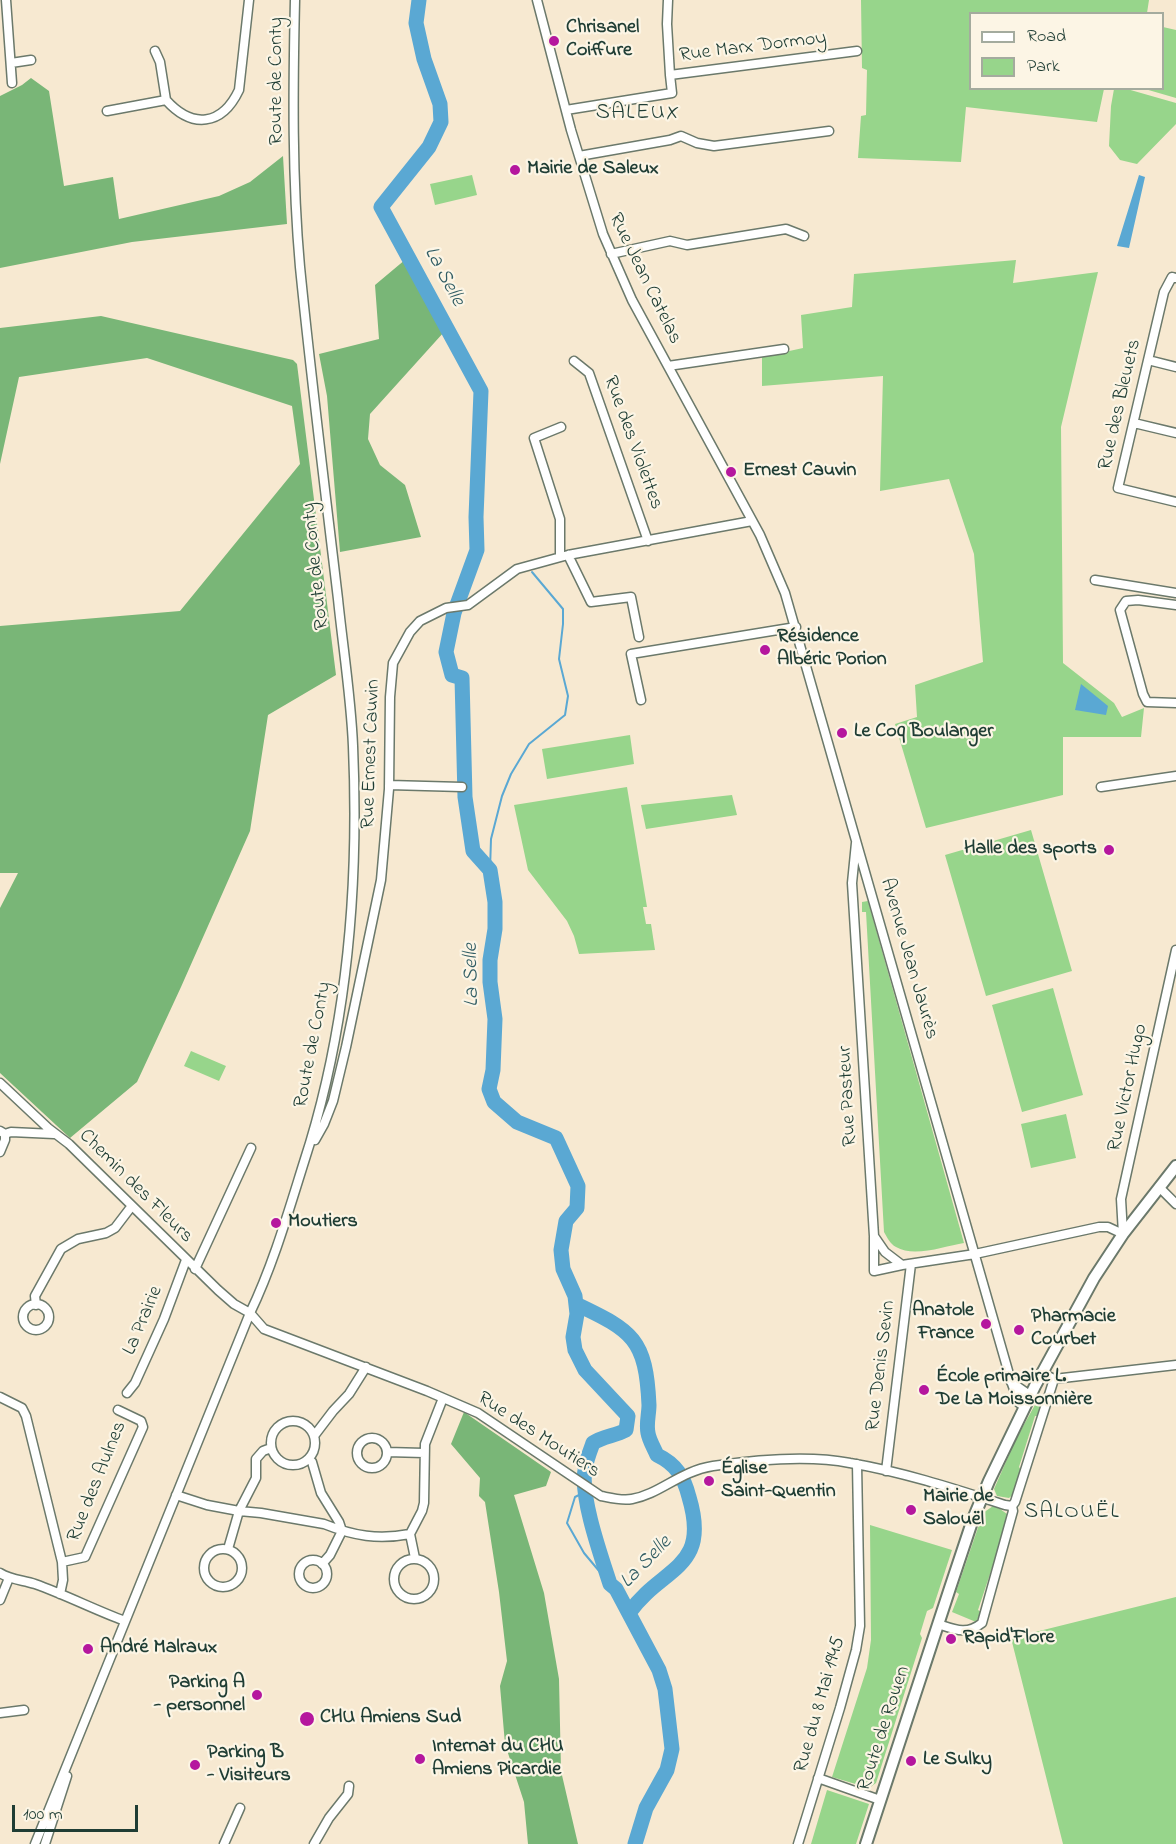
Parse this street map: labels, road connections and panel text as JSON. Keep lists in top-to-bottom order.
{
  "streets": {
    "main road": ["Route de Rouen"],
    "street": [
      "Rue Marx Dormoy",
      "Route de Conty",
      "Rue Jean Catelas",
      "Rue des Bleuets",
      "Rue des Violettes",
      "Rue Ernest Cauvin",
      "Avenue Jean Jaurès",
      "Rue Victor Hugo",
      "Rue Pasteur",
      "Chemin des Fleurs",
      "La Prairie",
      "Rue Denis Sevin",
      "Rue des Moutiers",
      "Rue des Aulnes",
      "Rue du 8 Mai 1945"
    ]
  },
  "crossings": [
    ["Rue Marx Dormoy", "Rue Jean Catelas"],
    ["Route de Conty", "Rue Ernest Cauvin"],
    ["Rue Jean Catelas", "Rue Ernest Cauvin"],
    ["Rue Jean Catelas", "Avenue Jean Jaurès"],
    ["Rue des Violettes", "Rue Ernest Cauvin"],
    ["Rue Ernest Cauvin", "Avenue Jean Jaurès"],
    ["Avenue Jean Jaurès", "Rue Pasteur"],
    ["Avenue Jean Jaurès", "Route de Rouen"],
    ["Rue Victor Hugo", "Route de Rouen"],
    ["Rue Pasteur", "Rue Denis Sevin"],
    ["Chemin des Fleurs", "La Prairie"],
    ["Chemin des Fleurs", "Rue des Moutiers"],
    ["Rue Denis Sevin", "Rue des Moutiers"],
    ["Rue des Moutiers", "Rue du 8 Mai 1945"],
    ["Rue des Moutiers", "Route de Rouen"]
  ],
  "districts": ["SALEUX", "SALOUËL"],
  "water": ["La Selle"],
  "places": [
    "Chrisanel Coiffure",
    "Mairie de Saleux",
    "Ernest Cauvin",
    "Résidence Albéric Porion",
    "Le Coq Boulanger",
    "Halle des sports",
    "Moutiers",
    "Anatole France",
    "Pharmacie Courbet",
    "École primaire L. De La Moissonnière",
    "Église Saint-Quentin",
    "Mairie de Salouël",
    "Rapid'Flore",
    "André Malraux",
    "Parking A - personnel",
    "CHU Amiens Sud",
    "Internat du CHU Amiens Picardie",
    "Le Sulky",
    "Parking B - Visiteurs"
  ],
  "legend": ["Road", "Park"],
  "scale_bar": "100 m"
}
